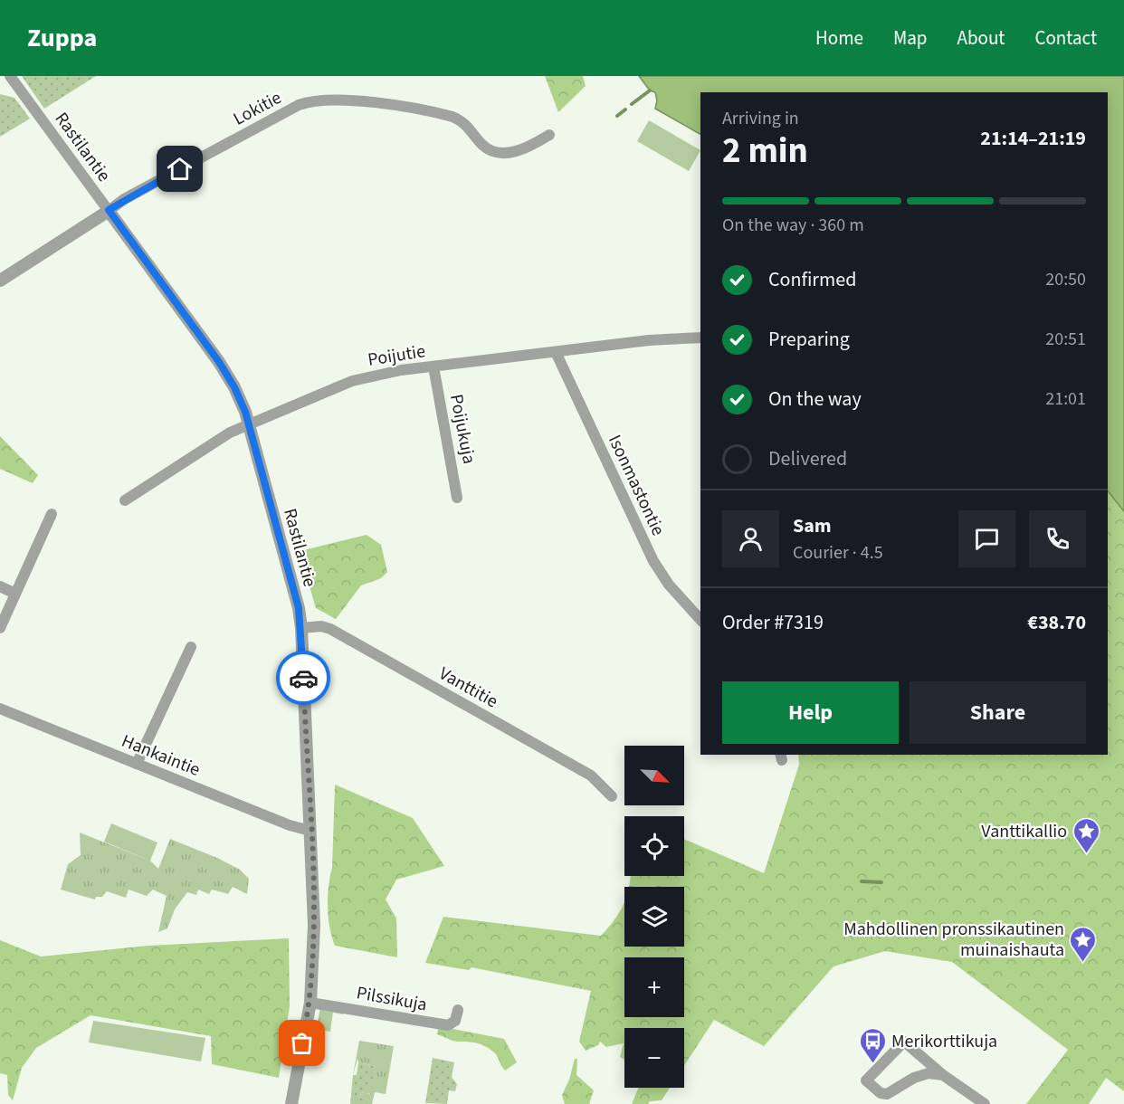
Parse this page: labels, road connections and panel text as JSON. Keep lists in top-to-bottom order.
{
  "streets": {
    "street": [
      "Lokitie",
      "Rastilantie",
      "Poijutie",
      "Poijukuja",
      "Isonmastontie",
      "Vanttitie",
      "Hankaintie",
      "Pilssikuja"
    ]
  },
  "crossings": [
    ["Lokitie", "Rastilantie"],
    ["Rastilantie", "Poijutie"],
    ["Rastilantie", "Vanttitie"],
    ["Rastilantie", "Hankaintie"],
    ["Rastilantie", "Pilssikuja"],
    ["Poijutie", "Poijukuja"],
    ["Poijutie", "Isonmastontie"]
  ],
  "places": {
    "place": ["Vanttikallio", "Mahdollinen pronssikautinen muinaishauta"],
    "bus stop": ["Merikorttikuja"]
  },
  "north": "bottom right",
  "page": {
    "header": "Zuppa",
    "nav": [
      "Home",
      "Map",
      "About",
      "Contact"
    ],
    "heading": ["2 min", "Arriving in", "21:14–21:19"],
    "panel": [
      "Sam",
      "Courier · 4.5",
      "Order #7319",
      "€38.70"
    ],
    "bar": "On the way · 360 m",
    "list": [
      ["Confirmed", "20:50"],
      ["Preparing", "20:51"],
      ["On the way", "21:01"],
      "Delivered"
    ],
    "buttons": ["Help", "Share"],
    "map_buttons": ["+", "−"]
  }
}
